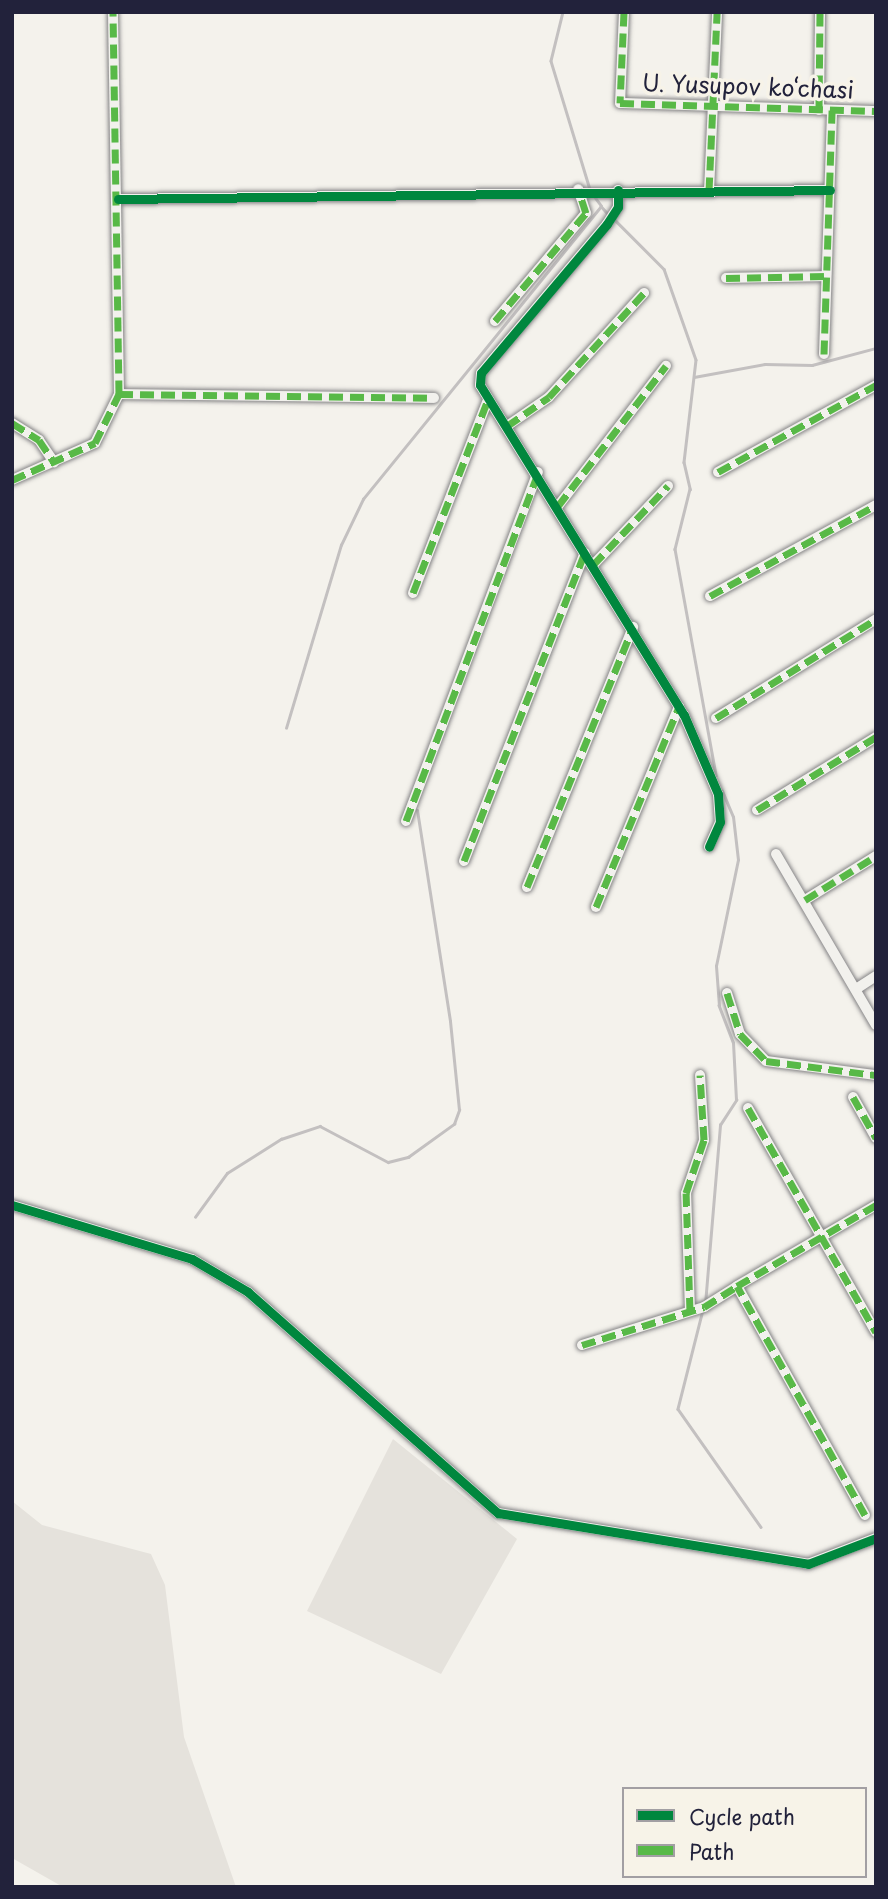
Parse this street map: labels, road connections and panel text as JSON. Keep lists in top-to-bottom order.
{
  "streets": {
    "street": ["U. Yusupov ko‘chasi"]
  },
  "legend": ["Cycle path", "Path"]
}
